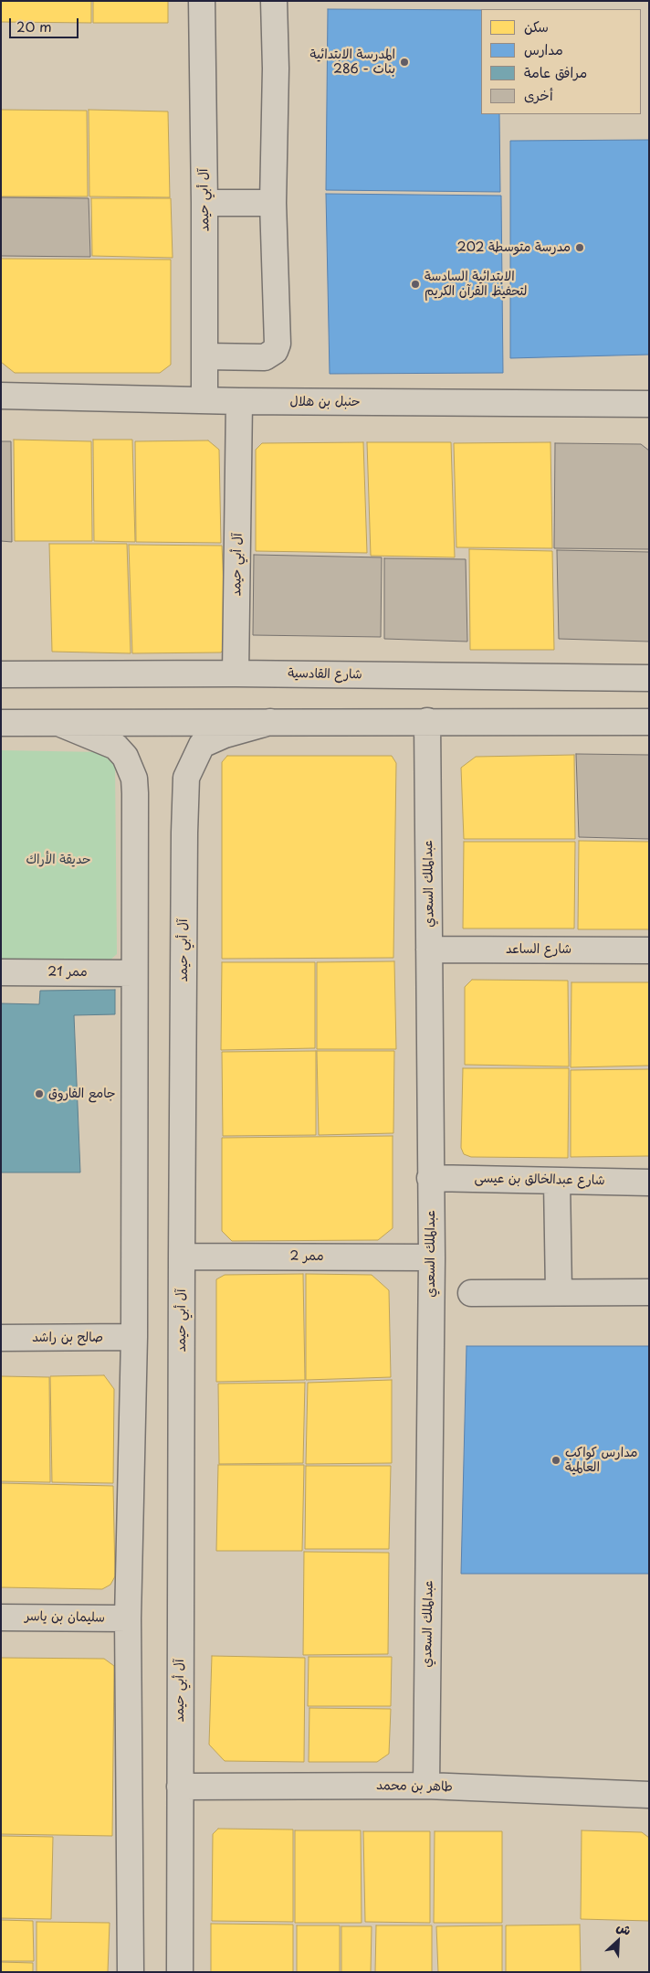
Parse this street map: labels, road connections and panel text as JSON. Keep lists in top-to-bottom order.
{
  "streets": {
    "street": [
      "آل أبي حيمد",
      "حنبل بن هلال",
      "شارع القادسية",
      "عبدالملك السعدي",
      "شارع الساعد",
      "ممر 21",
      "شارع عبدالخالق بن عيسى",
      "ممر 2",
      "صالح بن راشد",
      "سليمان بن ياسر",
      "طاهر بن محمد"
    ]
  },
  "crossings": [
    ["آل أبي حيمد", "حنبل بن هلال"],
    ["آل أبي حيمد", "شارع القادسية"],
    ["آل أبي حيمد", "ممر 2"],
    ["آل أبي حيمد", "طاهر بن محمد"],
    ["عبدالملك السعدي", "شارع الساعد"],
    ["عبدالملك السعدي", "شارع عبدالخالق بن عيسى"],
    ["عبدالملك السعدي", "ممر 2"],
    ["عبدالملك السعدي", "طاهر بن محمد"]
  ],
  "parks": ["حديقة الأراك"],
  "places": [
    "المدرسة الابتدائية 286 - بنات",
    "مدرسة متوسطة 202",
    "الابتدائية السادسة لتحفيظ القرآن الكريم",
    "جامع الفاروق",
    "مدارس كواكب العالمية"
  ],
  "legend": [
    "سكن",
    "مدارس",
    "مرافق عامة",
    "أخرى"
  ],
  "scale_bar": "20 m",
  "north": "top right"
}
